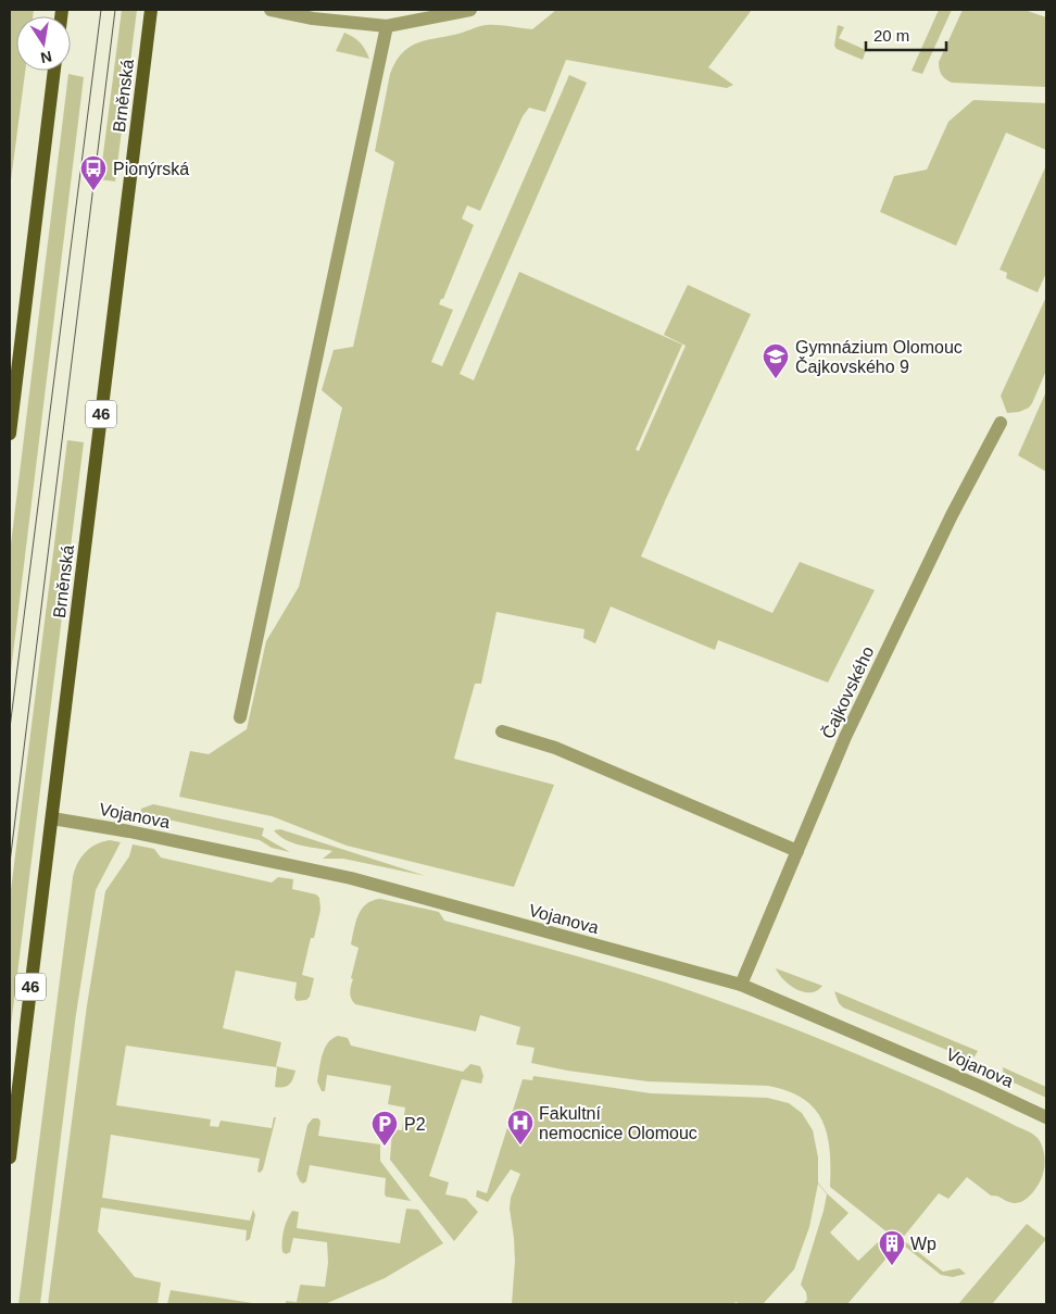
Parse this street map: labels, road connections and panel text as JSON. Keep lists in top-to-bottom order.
{
  "streets": {
    "main road": ["Brněnská", "46"],
    "street": ["Čajkovského", "Vojanova"]
  },
  "crossings": [
    ["Brněnská", "Vojanova"],
    ["Čajkovského", "Vojanova"]
  ],
  "places": {
    "bus stop": ["Pionýrská"],
    "school or university": ["Gymnázium Olomouc Čajkovského 9"],
    "hospital": ["Fakultní nemocnice Olomouc"],
    "parking": ["P2"],
    "building": ["Wp"]
  },
  "scale_bar": "20 m",
  "north": "bottom"
}
